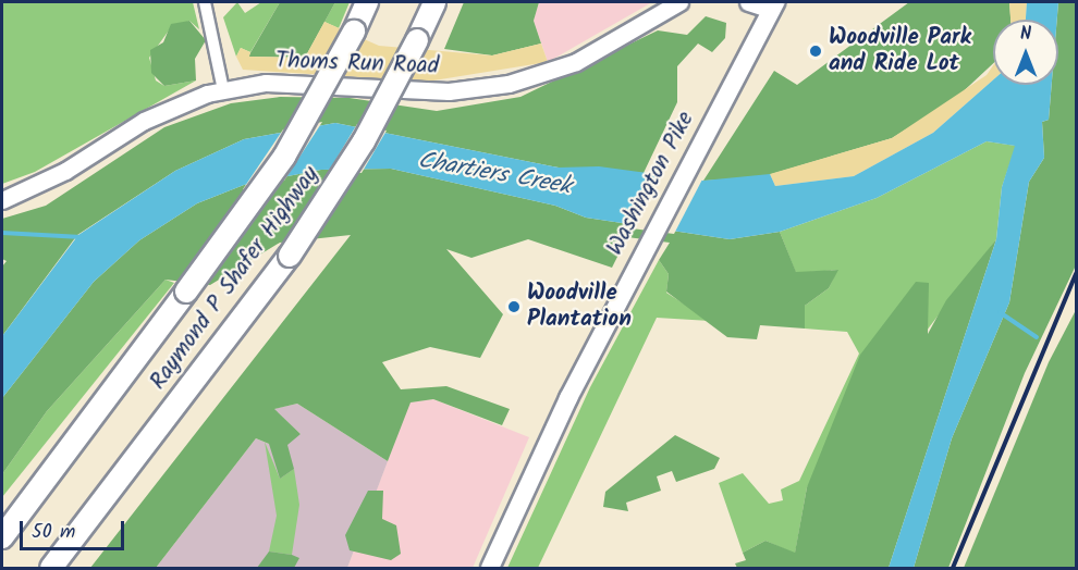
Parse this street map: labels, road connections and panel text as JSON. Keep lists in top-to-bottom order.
{
  "streets": {
    "highway": ["Raymond P Shafer Highway"],
    "main road": ["Washington Pike"],
    "street": ["Thoms Run Road"]
  },
  "water": ["Chartiers Creek"],
  "places": ["Woodville Park and Ride Lot", "Woodville Plantation"],
  "scale_bar": "50 m",
  "north": "top"
}
